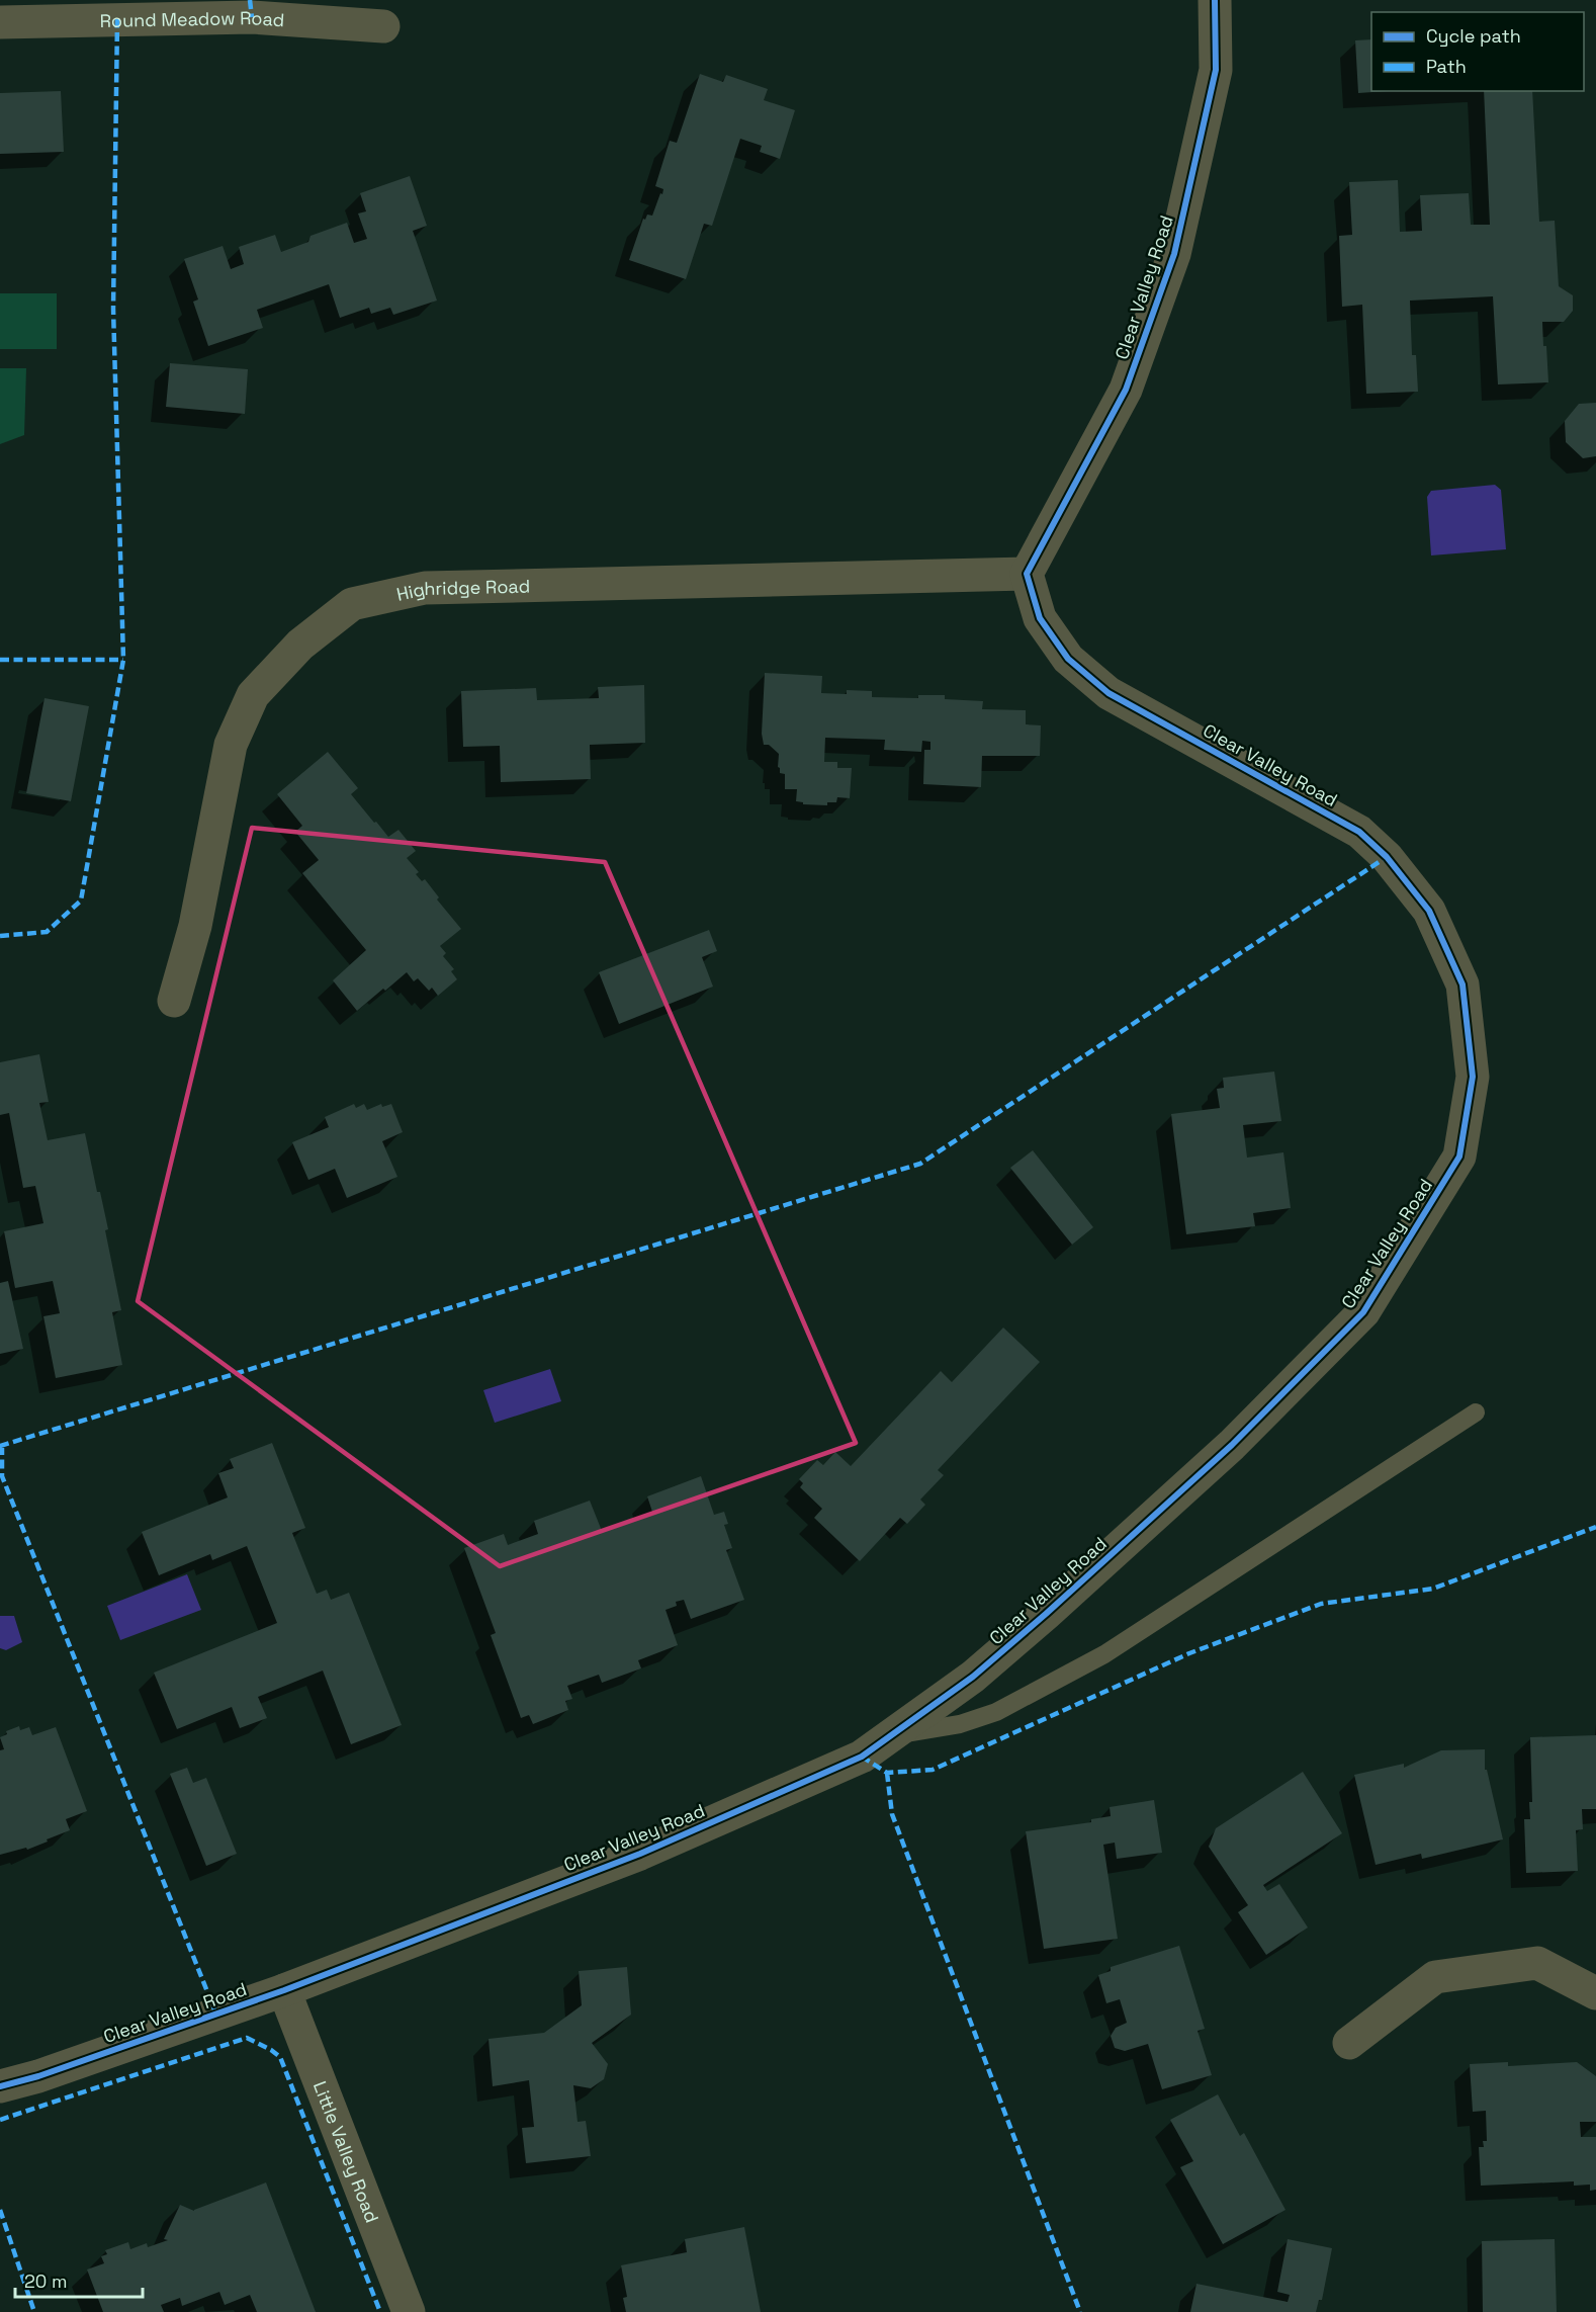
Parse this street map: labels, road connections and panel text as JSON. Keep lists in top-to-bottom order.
{
  "streets": {
    "street": [
      "Round Meadow Road",
      "Clear Valley Road",
      "Highridge Road",
      "Little Valley Road"
    ]
  },
  "crossings": [
    ["Clear Valley Road", "Highridge Road"],
    ["Clear Valley Road", "Little Valley Road"]
  ],
  "legend": ["Cycle path", "Path"],
  "scale_bar": "20 m"
}
